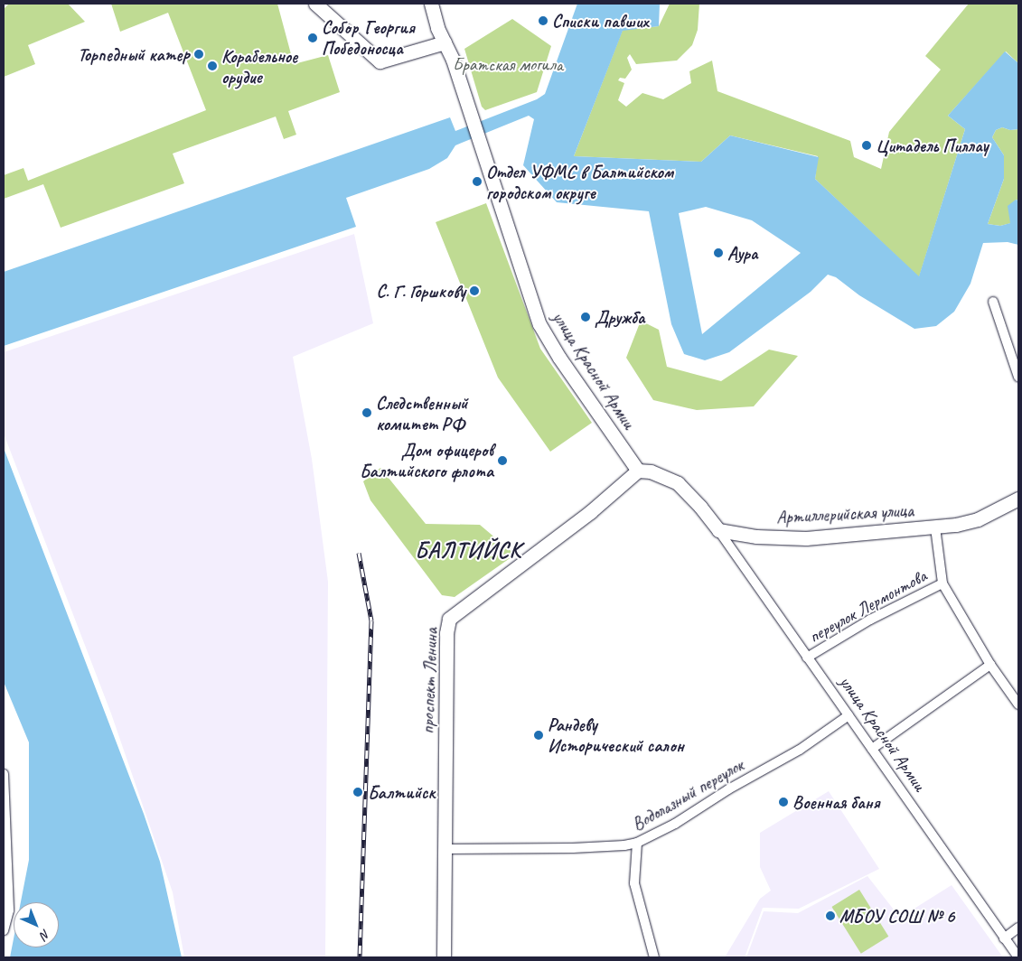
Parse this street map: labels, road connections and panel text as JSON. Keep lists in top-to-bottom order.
{
  "streets": {
    "street": [
      "улица Красной Армии",
      "Артиллерийская улица",
      "переулок Лермонтова",
      "проспект Ленина",
      "Водолазный переулок"
    ]
  },
  "crossings": [
    ["улица Красной Армии", "Артиллерийская улица"],
    ["улица Красной Армии", "переулок Лермонтова"],
    ["улица Красной Армии", "проспект Ленина"],
    ["улица Красной Армии", "Водолазный переулок"],
    ["проспект Ленина", "Водолазный переулок"]
  ],
  "districts": ["БАЛТИЙСК"],
  "parks": ["Братская могила"],
  "places": [
    "Списки павших",
    "Собор Георгия Победоносца",
    "Торпедный катер",
    "Корабельное орудие",
    "Цитадель Пиллау",
    "Отдел УФМС в Балтийском городском округе",
    "Аура",
    "С. Г. Горшкову",
    "Дружба",
    "Следственный комитет РФ",
    "Дом офицеров Балтийского флота",
    "Рандеву Исторический салон",
    "Балтийск",
    "Военная баня",
    "МБОУ СОШ № 6"
  ],
  "north": "bottom right"
}
